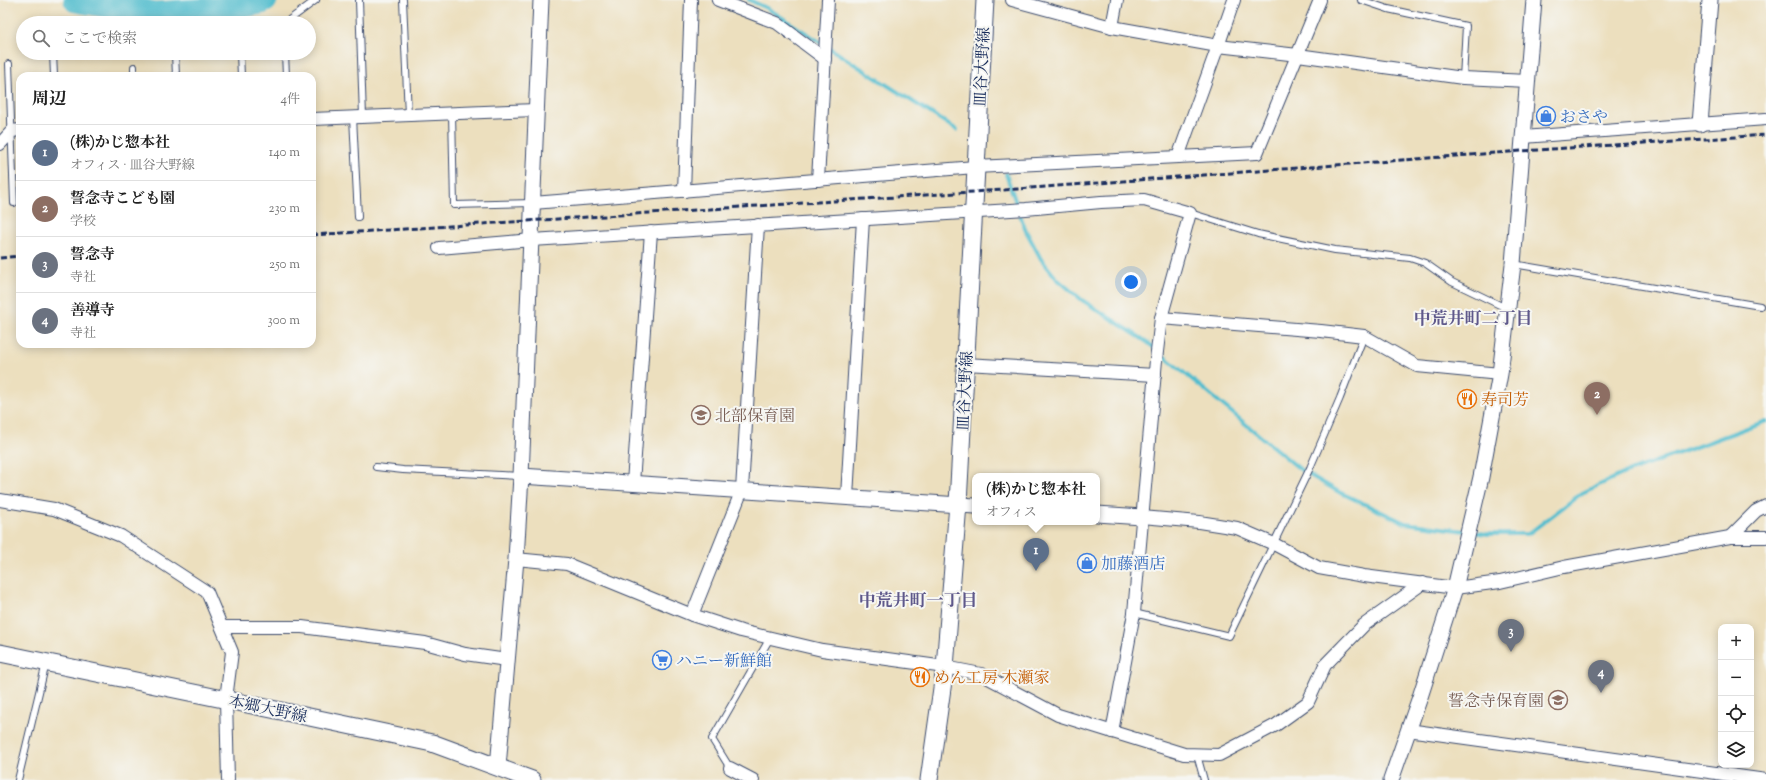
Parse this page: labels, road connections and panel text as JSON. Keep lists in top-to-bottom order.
{
  "streets": {
    "main road": ["皿谷大野線", "本郷大野線"]
  },
  "districts": ["中荒井町二丁目", "中荒井町一丁目"],
  "places": {
    "shop": ["おさや", "加藤酒店"],
    "restaurant": ["寿司芳", "めん工房 木瀬家"],
    "school or university": ["北部保育園", "誓念寺保育園"],
    "supermarket": ["ハニー新鮮館"]
  },
  "page": {
    "search": "ここで検索",
    "heading": ["周辺", "4件"],
    "list": [
      {
        "mark": "1",
        "name": "(株)かじ惣本社",
        "note": "オフィス · 皿谷大野線",
        "value": "140 m"
      },
      {
        "mark": "2",
        "name": "誓念寺こども園",
        "note": "学校",
        "value": "230 m"
      },
      {
        "mark": "3",
        "name": "誓念寺",
        "note": "寺社",
        "value": "250 m"
      },
      {
        "mark": "4",
        "name": "善導寺",
        "note": "寺社",
        "value": "300 m"
      }
    ],
    "pins": [
      "2",
      "1",
      "3",
      "4"
    ],
    "popup": ["(株)かじ惣本社", "オフィス"],
    "map_buttons": ["+", "−"]
  }
}
